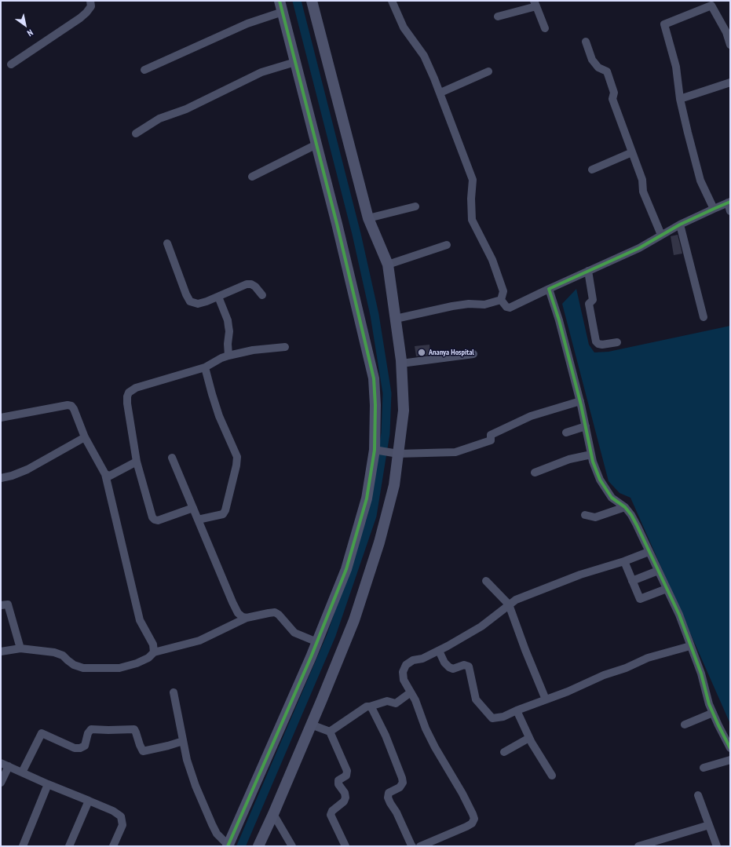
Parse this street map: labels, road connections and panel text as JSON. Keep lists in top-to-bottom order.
{
  "places": ["Ananya Hospital"],
  "north": "bottom right"
}
